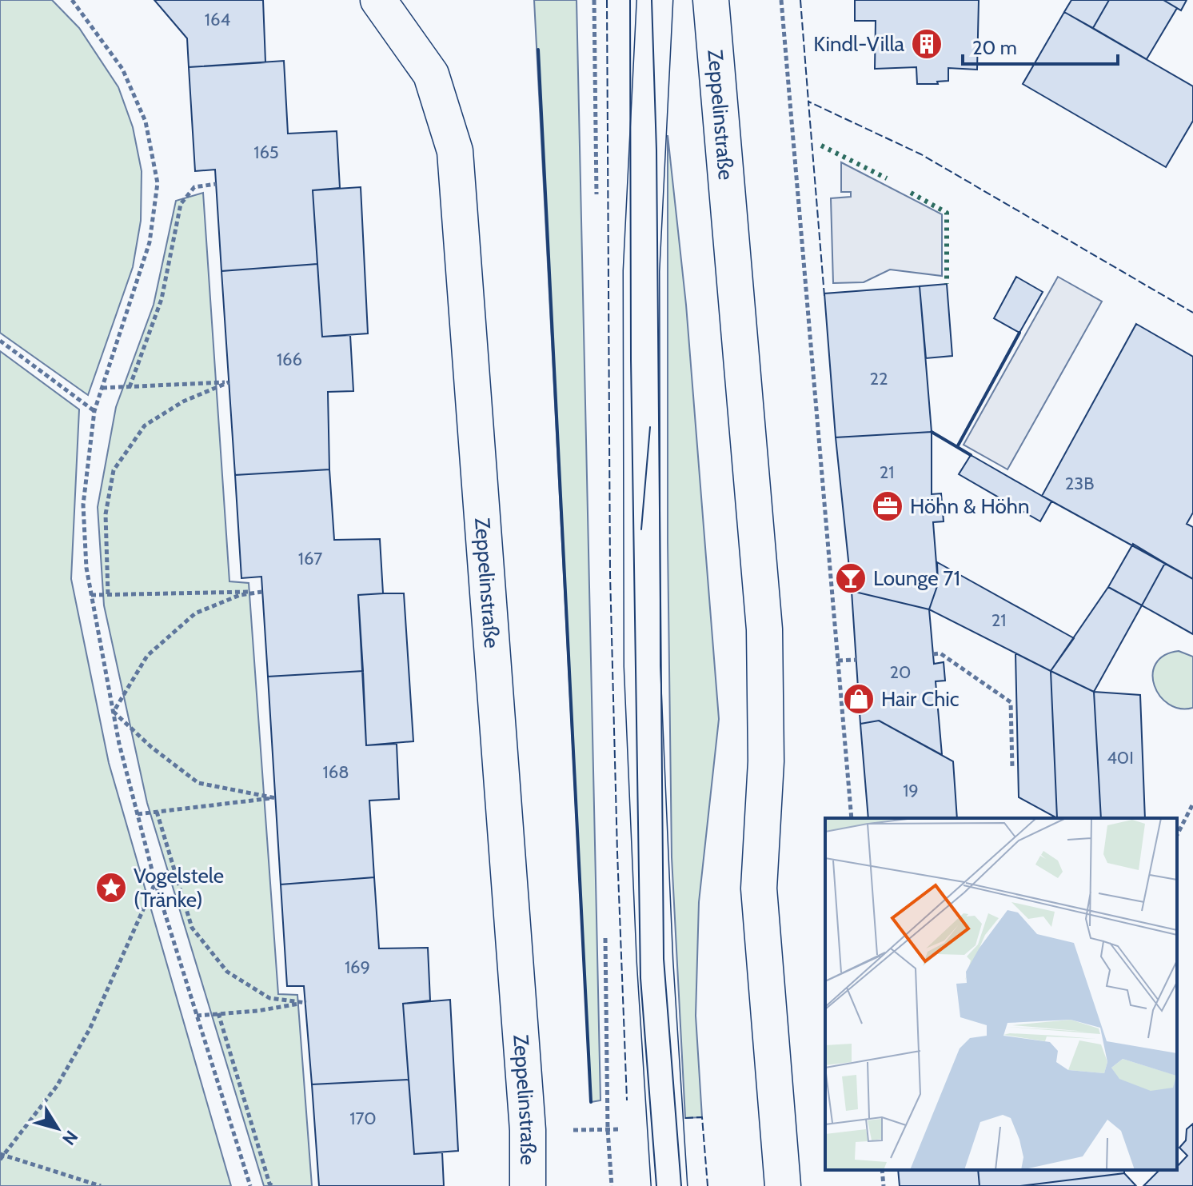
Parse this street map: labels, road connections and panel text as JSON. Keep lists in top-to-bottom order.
{
  "streets": {
    "main road": ["Zeppelinstraße"]
  },
  "places": {
    "building": ["Kindl-Villa"],
    "office": ["Höhn & Höhn"],
    "bar": ["Lounge 71"],
    "shop": ["Hair Chic"],
    "place": ["Vogelstele (Tränke)"]
  },
  "house_numbers": [
    "164",
    "165",
    "166",
    "22",
    "21",
    "23B",
    "167",
    "21",
    "20",
    "40I",
    "168",
    "19",
    "169",
    "170"
  ],
  "scale_bar": "20 m",
  "north": "bottom right"
}
